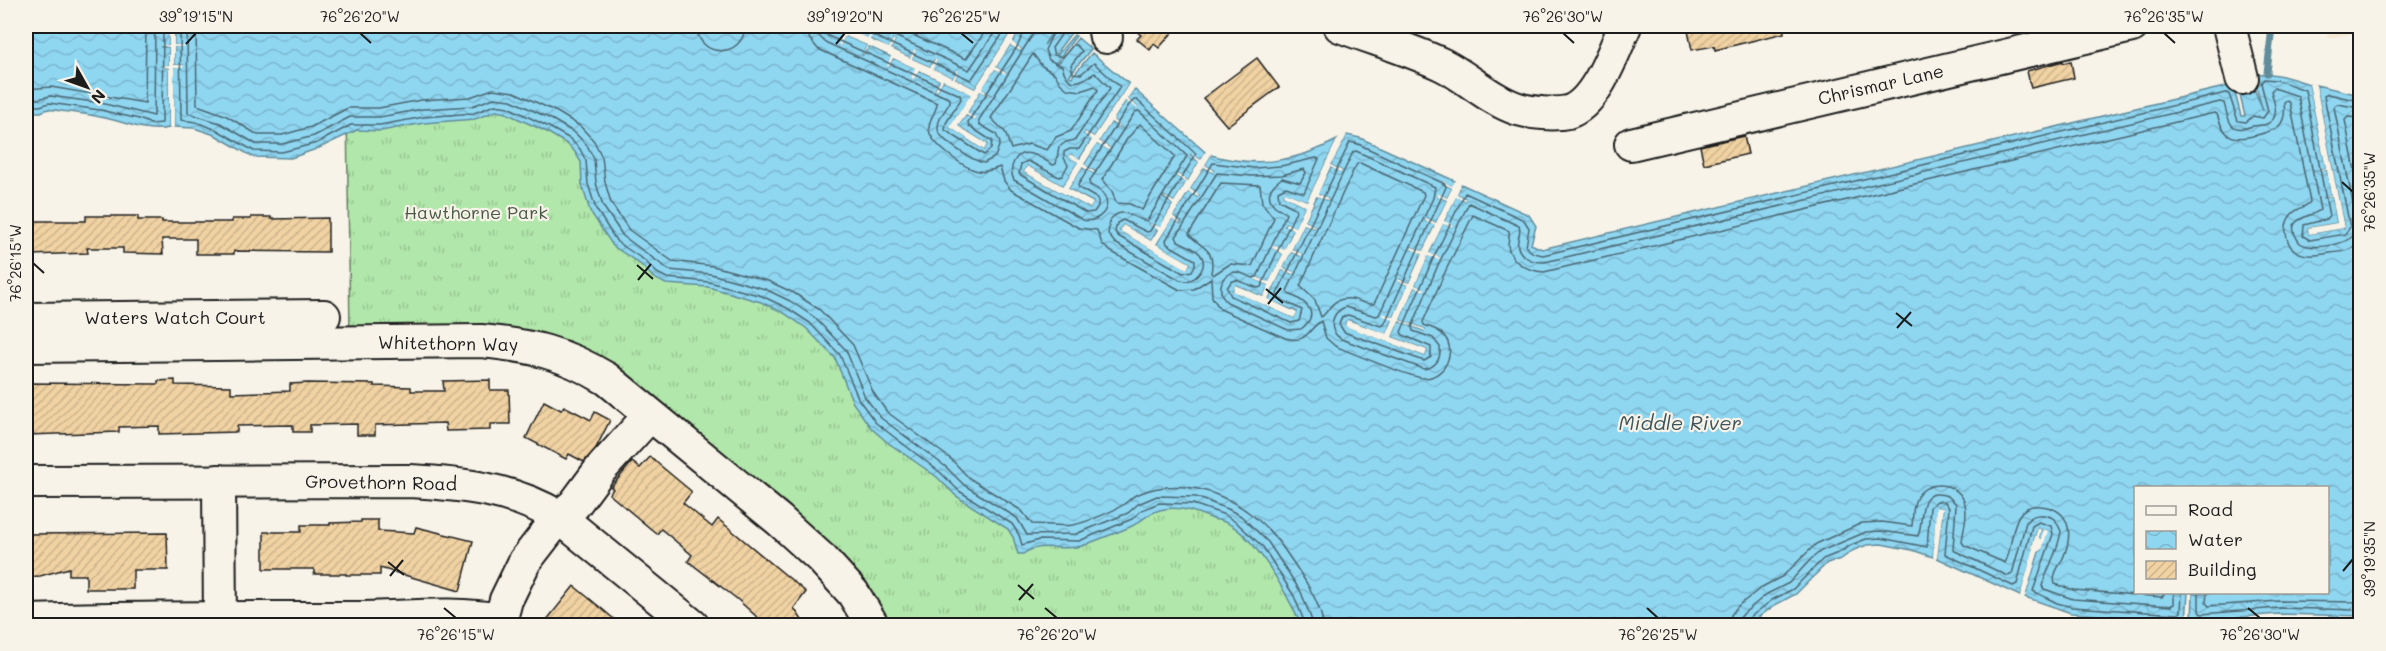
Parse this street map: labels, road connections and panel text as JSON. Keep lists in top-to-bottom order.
{
  "streets": {
    "street": [
      "Chrismar Lane",
      "Waters Watch Court",
      "Whitethorn Way",
      "Grovethorn Road"
    ]
  },
  "water": ["Middle River"],
  "parks": ["Hawthorne Park"],
  "legend": ["Road", "Water", "Building"],
  "north": "bottom right",
  "coordinates": [
    "39°19'15\"N",
    "76°26'20\"W",
    "39°19'20\"N",
    "76°26'25\"W",
    "76°26'30\"W",
    "76°26'35\"W",
    "76°26'15\"W",
    "39°19'35\"N"
  ]
}
